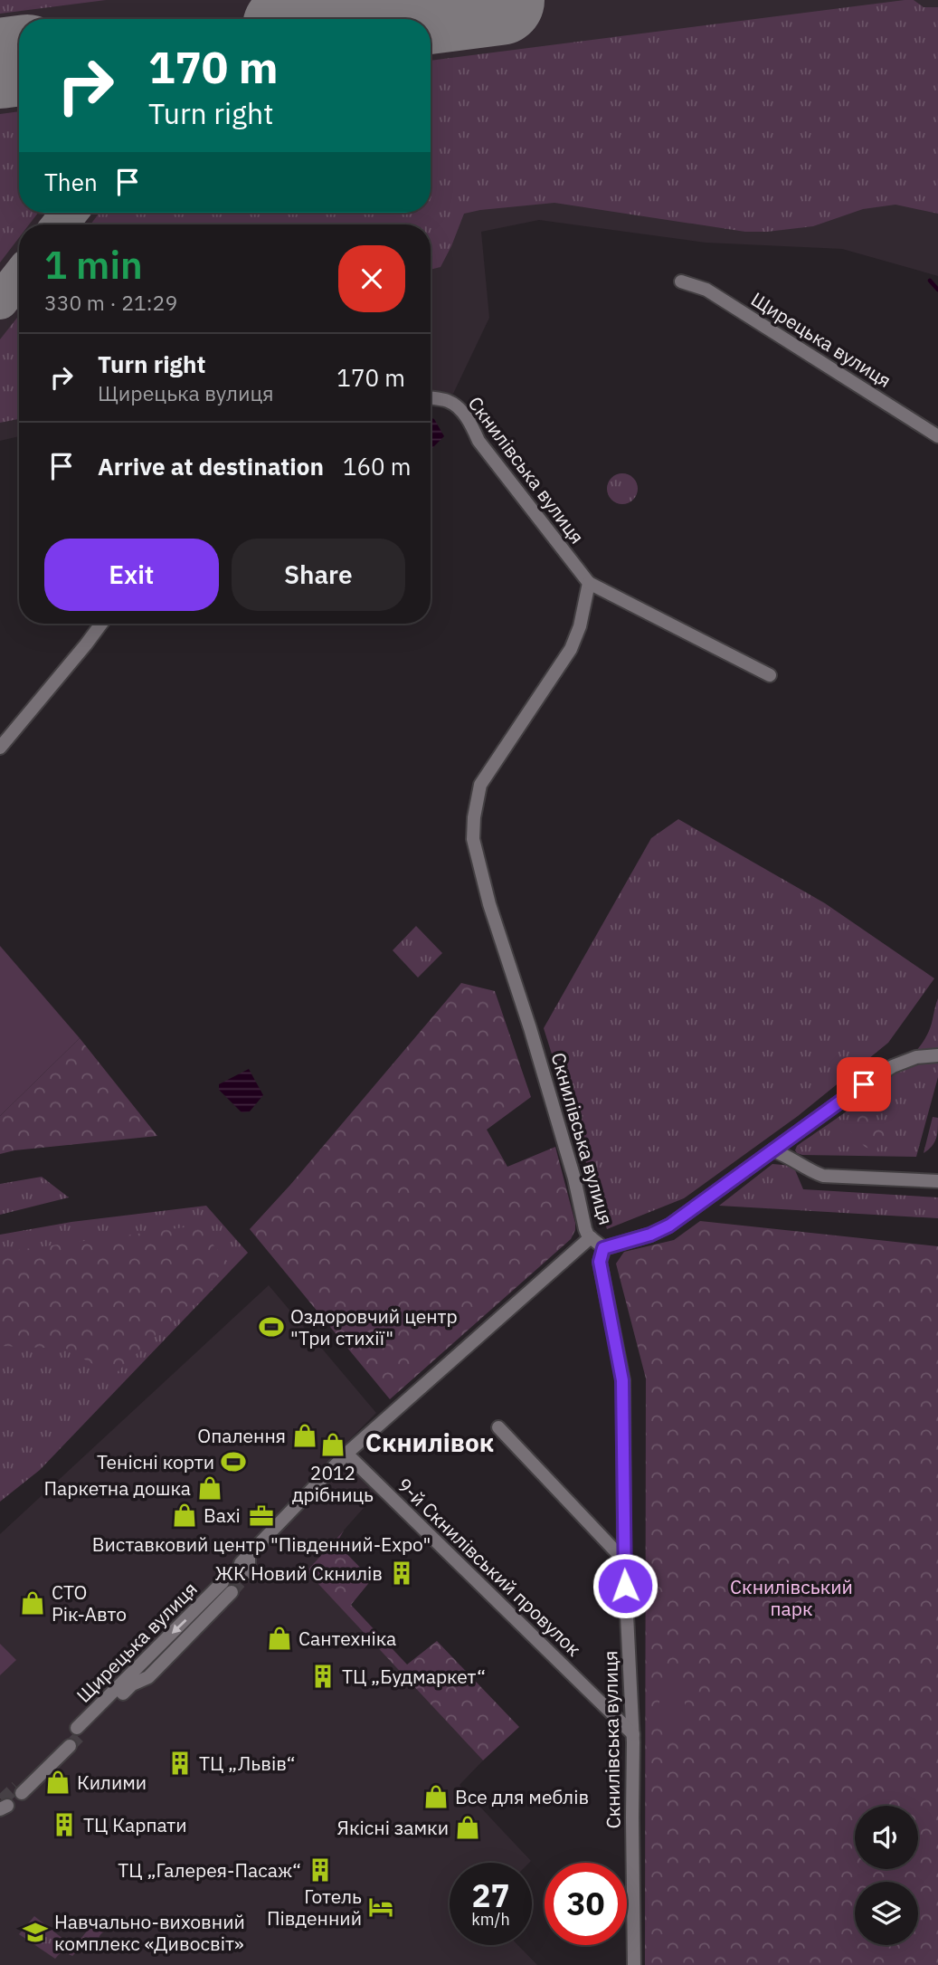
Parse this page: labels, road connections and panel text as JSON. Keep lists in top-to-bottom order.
{
  "streets": {
    "street": ["Щирецька вулиця", "Скнилівська вулиця", "9-й Скнилівський провулок"]
  },
  "crossings": [
    ["Скнилівська вулиця", "9-й Скнилівський провулок"]
  ],
  "districts": ["Скнилівок"],
  "parks": ["Скнилівський парк"],
  "places": {
    "sports": ["Оздоровчий центр \"Три стихії\"", "Тенісні корти"],
    "shop": [
      "Опалення",
      "2012 дрібниць",
      "Паркетна дошка",
      "Baxi",
      "СТО Рік-Авто",
      "Сантехніка",
      "Килими",
      "Все для меблів",
      "Якісні замки"
    ],
    "office": ["Виставковий центр \"Південний-Expo\""],
    "building": [
      "ЖК Новий Скнилів",
      "ТЦ „Будмаркет“",
      "ТЦ „Львів“",
      "ТЦ Карпати",
      "ТЦ „Галерея-Пасаж“"
    ],
    "hotel": ["Готель Південний"],
    "school or university": ["Навчально-виховний комплекс «Дивосвіт»"]
  },
  "page": {
    "turn": ["170 m", "Turn right"],
    "then": "Then",
    "heading": ["1 min", "330 m · 21:29"],
    "list": [
      {
        "name": "Turn right",
        "note": "Щирецька вулиця",
        "value": "170 m"
      },
      {
        "name": "Arrive at destination",
        "value": "160 m"
      }
    ],
    "buttons": ["Exit", "Share"],
    "speed": "27 km/h",
    "limit": "30"
  }
}
